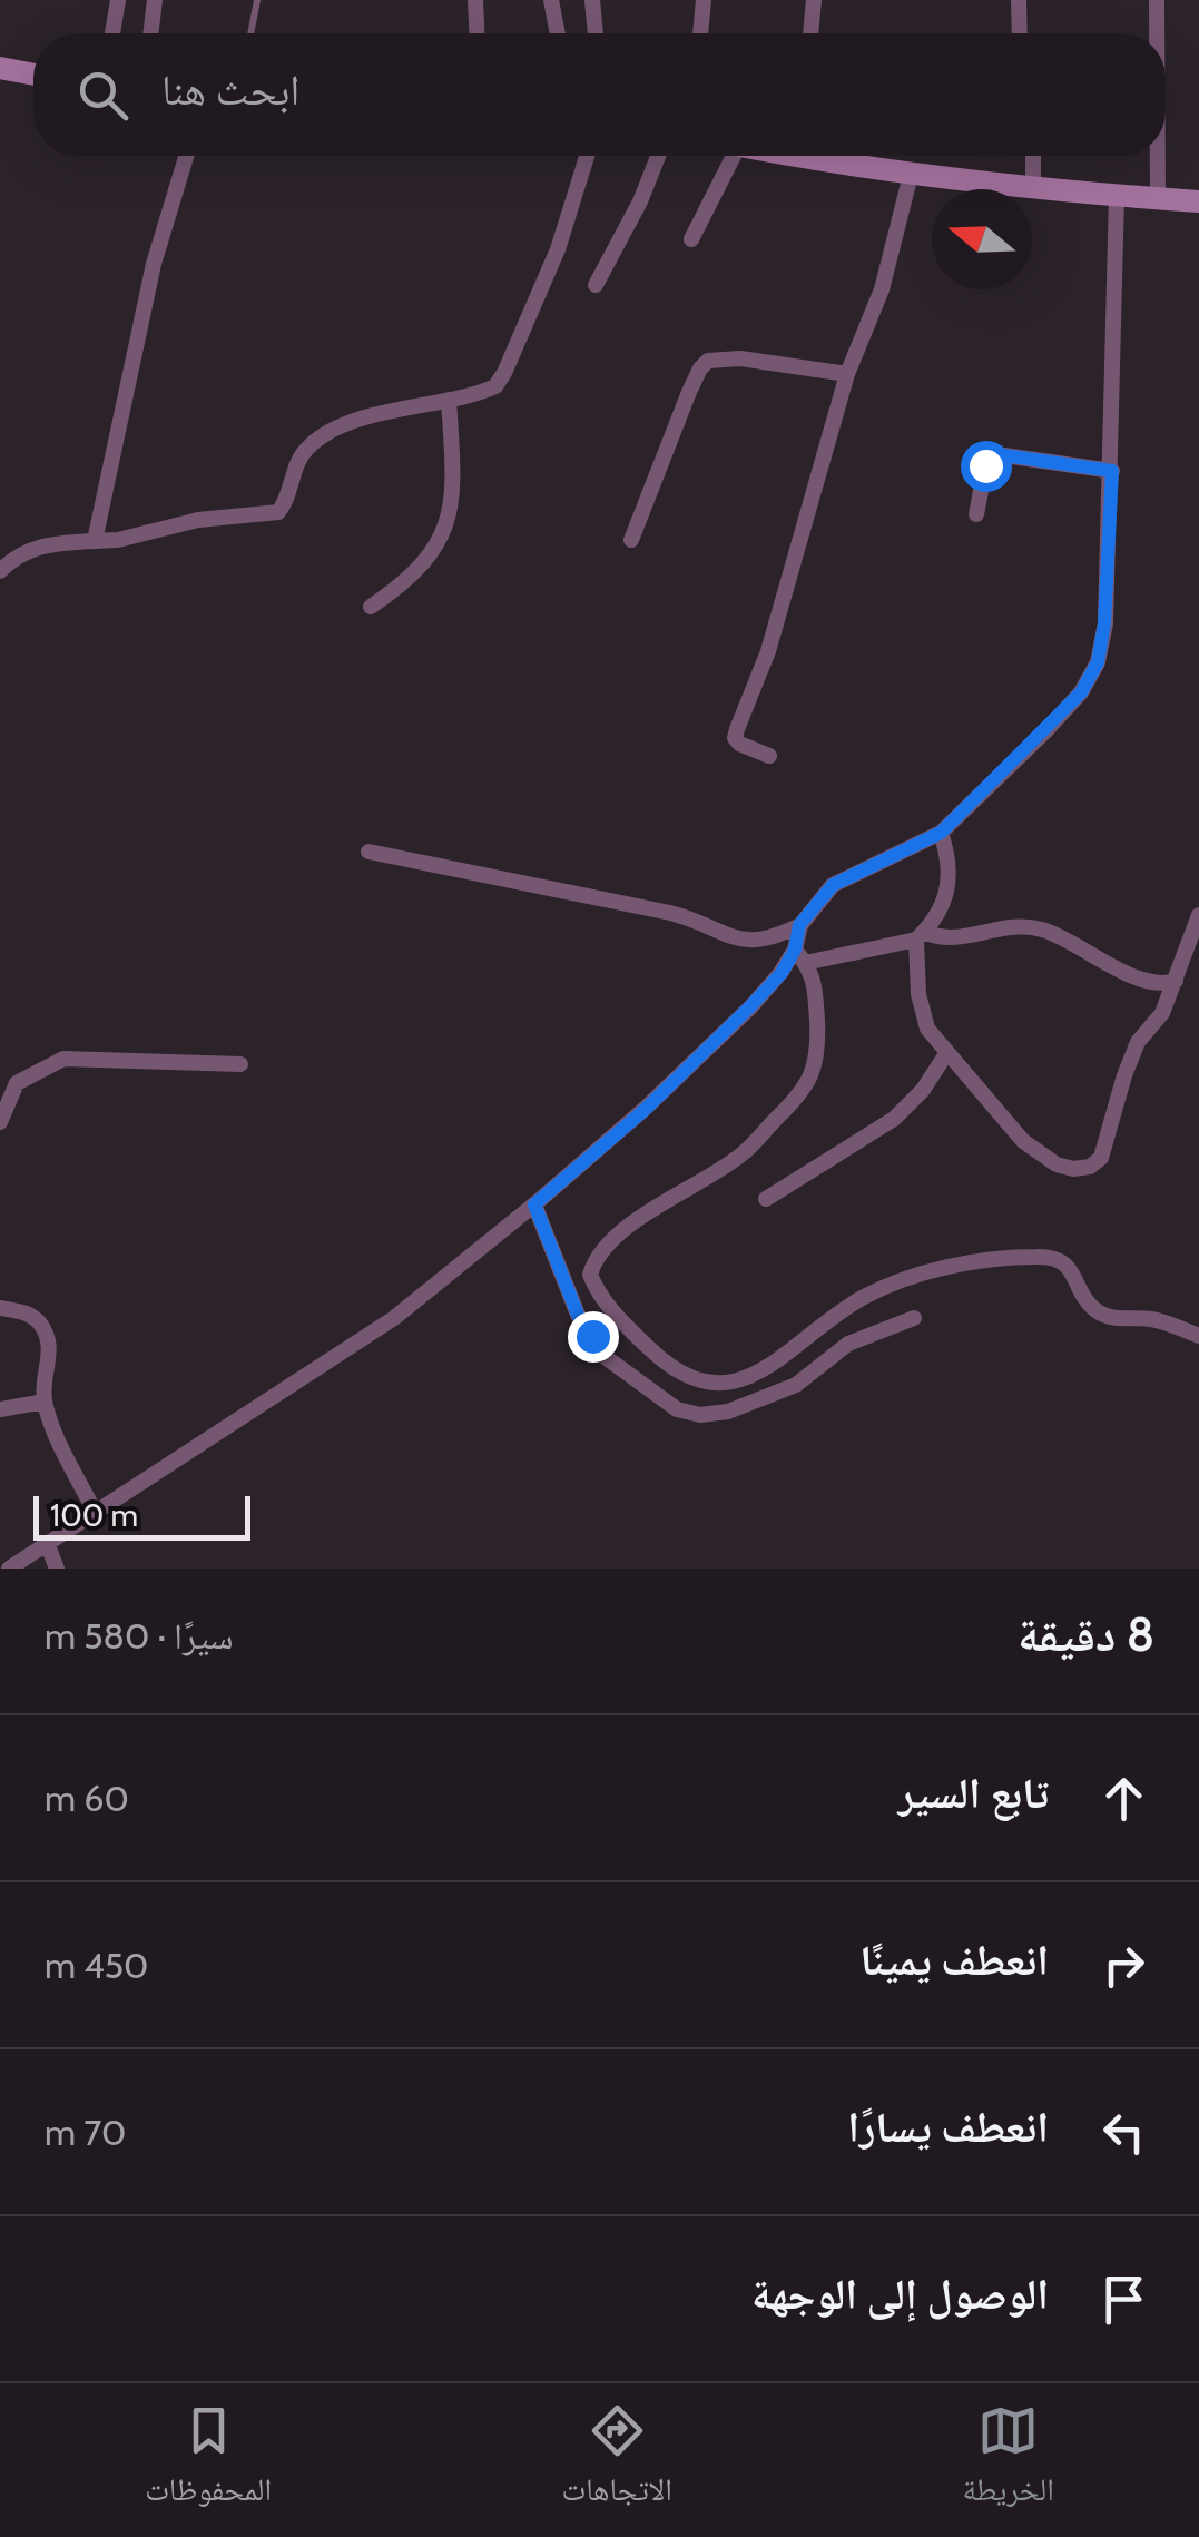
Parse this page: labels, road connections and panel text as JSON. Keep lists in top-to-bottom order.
{
  "scale_bar": "100 m",
  "north": "left",
  "page": {
    "search": "ابحث هنا",
    "scale": "100 m",
    "heading": ["8 دقيقة", "سيرًا · 580 m"],
    "list": [
      ["تابع السير", "60 m"],
      ["انعطف يمينًا", "450 m"],
      ["انعطف يسارًا", "70 m"],
      "الوصول إلى الوجهة"
    ],
    "nav": ["الخريطة", "الاتجاهات", "المحفوظات"]
  }
}
